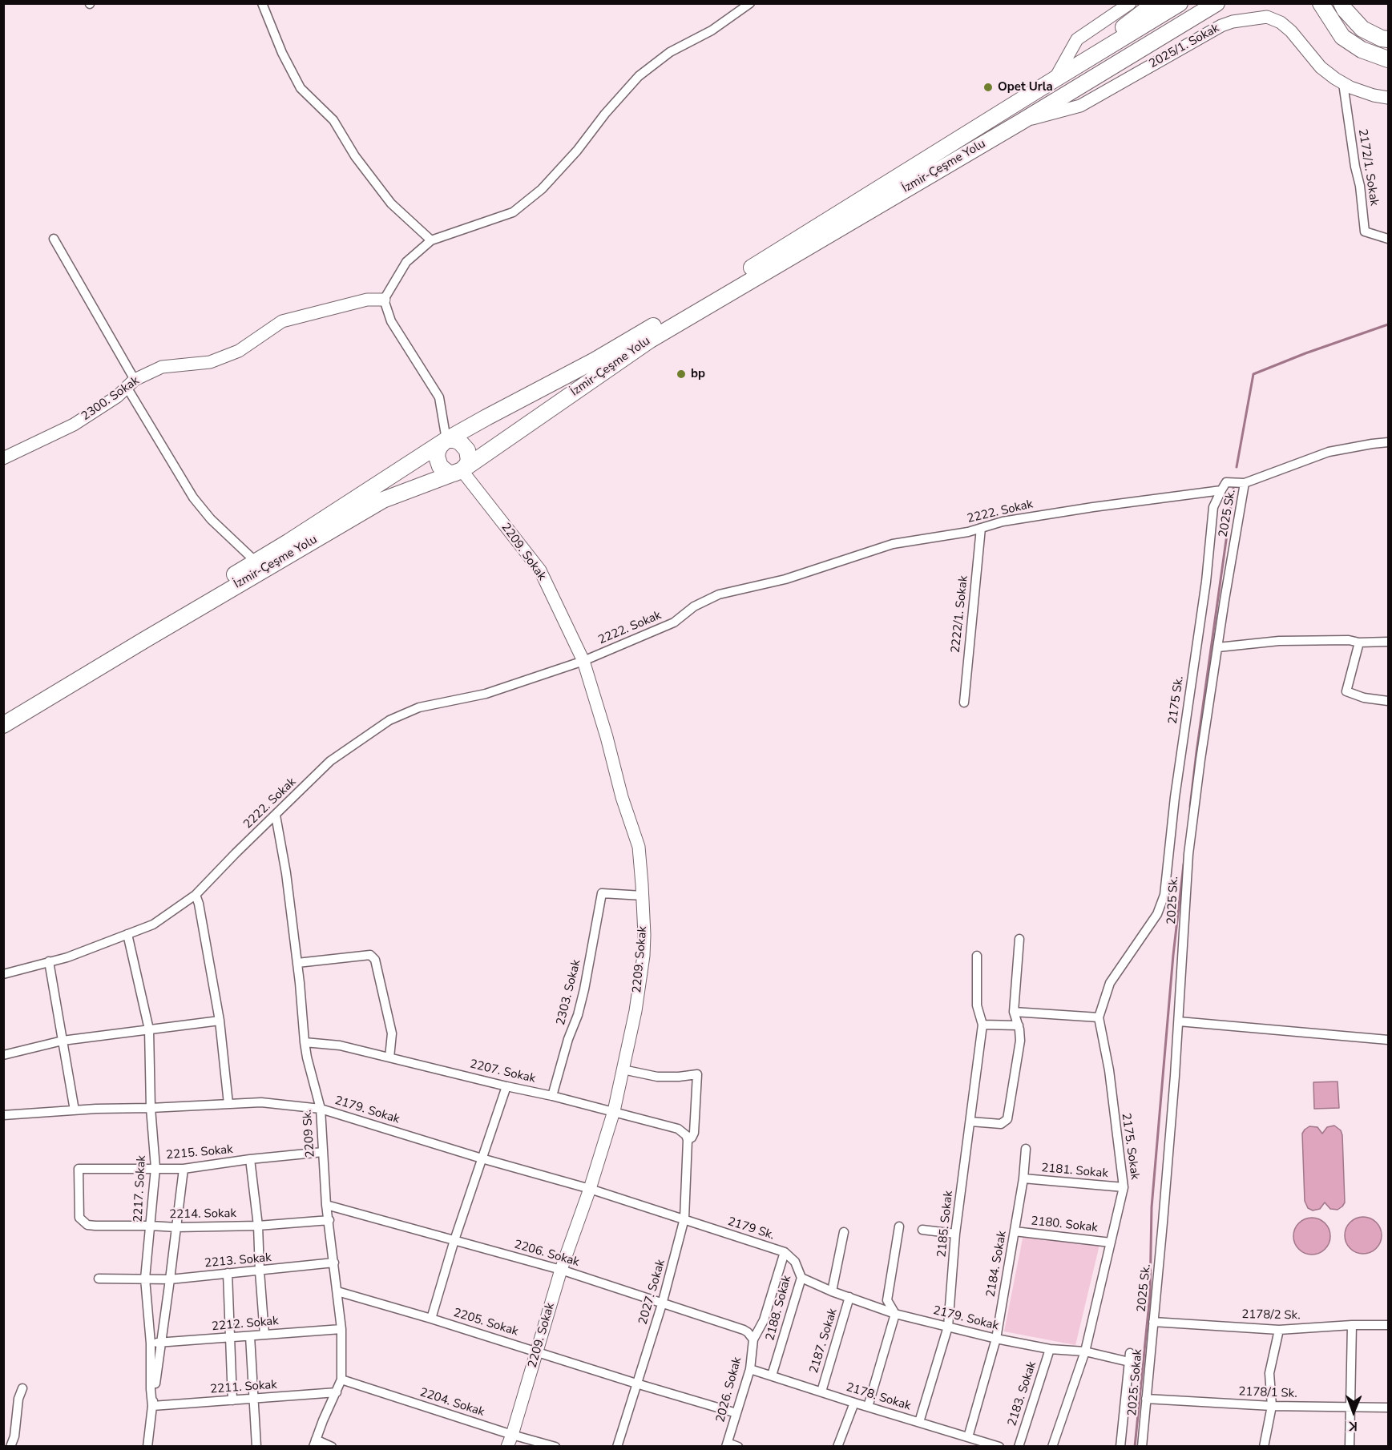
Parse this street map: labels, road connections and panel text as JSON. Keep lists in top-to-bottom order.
{
  "streets": {
    "highway": ["İzmir-Çeşme Yolu"],
    "street": [
      "2025/1. Sokak",
      "2172/1. Sokak",
      "2300. Sokak",
      "2222. Sokak",
      "2025 Sk.",
      "2209. Sokak",
      "2222/1. Sokak",
      "2175 Sk.",
      "2303. Sokak",
      "2207. Sokak",
      "2179. Sokak",
      "2209 Sk.",
      "2175. Sokak",
      "2215. Sokak",
      "2181. Sokak",
      "2217. Sokak",
      "2214. Sokak",
      "2185. Sokak",
      "2180. Sokak",
      "2179 Sk.",
      "2206. Sokak",
      "2213. Sokak",
      "2184. Sokak",
      "2027. Sokak",
      "2188. Sokak",
      "2178/2 Sk.",
      "2205. Sokak",
      "2212. Sokak",
      "2187. Sokak",
      "2025. Sokak",
      "2211. Sokak",
      "2026. Sokak",
      "2178/1 Sk.",
      "2183. Sokak",
      "2178. Sokak",
      "2204. Sokak"
    ]
  },
  "crossings": [
    ["2025/1. Sokak", "İzmir-Çeşme Yolu"],
    ["2025/1. Sokak", "2172/1. Sokak"],
    ["İzmir-Çeşme Yolu", "2209. Sokak"],
    ["2222. Sokak", "2025 Sk."],
    ["2222. Sokak", "2209. Sokak"],
    ["2222. Sokak", "2222/1. Sokak"],
    ["2222. Sokak", "2175 Sk."],
    ["2222. Sokak", "2209 Sk."],
    ["2222. Sokak", "2217. Sokak"],
    ["2025 Sk.", "2178/2 Sk."],
    ["2025 Sk.", "2025. Sokak"],
    ["2209. Sokak", "2303. Sokak"],
    ["2209. Sokak", "2207. Sokak"],
    ["2209. Sokak", "2179. Sokak"],
    ["2209. Sokak", "2206. Sokak"],
    ["2209. Sokak", "2027. Sokak"],
    ["2209. Sokak", "2205. Sokak"],
    ["2209. Sokak", "2204. Sokak"],
    ["2175 Sk.", "2175. Sokak"],
    ["2303. Sokak", "2207. Sokak"],
    ["2207. Sokak", "2209 Sk."],
    ["2207. Sokak", "2027. Sokak"],
    ["2179. Sokak", "2209 Sk."],
    ["2179. Sokak", "2175. Sokak"],
    ["2179. Sokak", "2217. Sokak"],
    ["2179. Sokak", "2185. Sokak"],
    ["2179. Sokak", "2179 Sk."],
    ["2179. Sokak", "2184. Sokak"],
    ["2179. Sokak", "2027. Sokak"],
    ["2179. Sokak", "2188. Sokak"],
    ["2179. Sokak", "2187. Sokak"],
    ["2179. Sokak", "2183. Sokak"],
    ["2209 Sk.", "2215. Sokak"],
    ["2209 Sk.", "2214. Sokak"],
    ["2209 Sk.", "2206. Sokak"],
    ["2209 Sk.", "2213. Sokak"],
    ["2209 Sk.", "2205. Sokak"],
    ["2209 Sk.", "2212. Sokak"],
    ["2209 Sk.", "2211. Sokak"],
    ["2209 Sk.", "2204. Sokak"],
    ["2175. Sokak", "2181. Sokak"],
    ["2175. Sokak", "2180. Sokak"],
    ["2215. Sokak", "2217. Sokak"],
    ["2215. Sokak", "2214. Sokak"],
    ["2181. Sokak", "2184. Sokak"],
    ["2217. Sokak", "2214. Sokak"],
    ["2217. Sokak", "2213. Sokak"],
    ["2217. Sokak", "2212. Sokak"],
    ["2217. Sokak", "2211. Sokak"],
    ["2185. Sokak", "2178. Sokak"],
    ["2180. Sokak", "2184. Sokak"],
    ["2179 Sk.", "2188. Sokak"],
    ["2206. Sokak", "2027. Sokak"],
    ["2206. Sokak", "2026. Sokak"],
    ["2184. Sokak", "2178. Sokak"],
    ["2027. Sokak", "2205. Sokak"],
    ["2188. Sokak", "2178. Sokak"],
    ["2178/2 Sk.", "2025. Sokak"],
    ["2205. Sokak", "2026. Sokak"],
    ["2187. Sokak", "2178. Sokak"],
    ["2025. Sokak", "2178/1 Sk."],
    ["2026. Sokak", "2178. Sokak"]
  ],
  "places": ["Opet Urla", "bp"],
  "north": "bottom"
}
